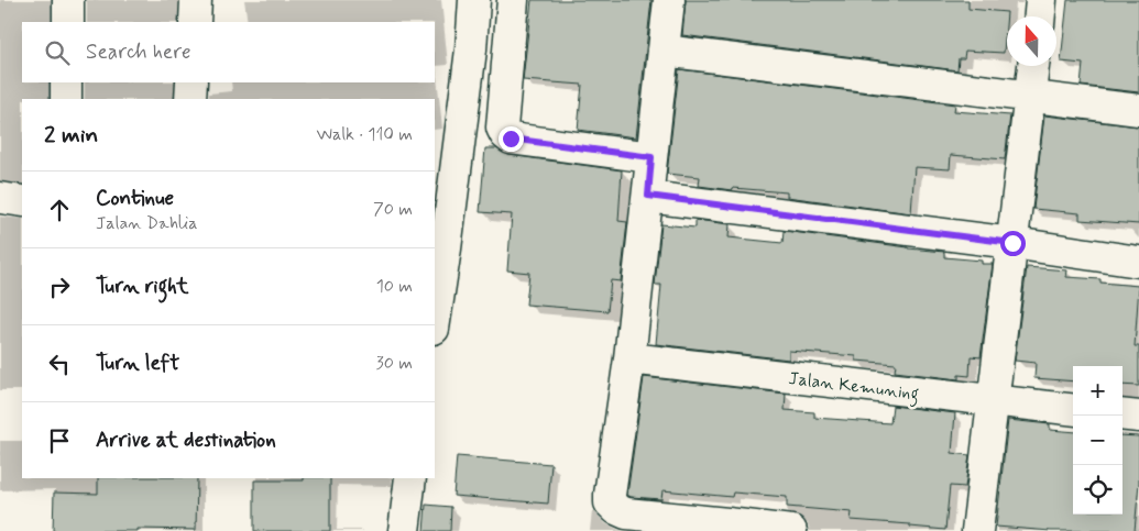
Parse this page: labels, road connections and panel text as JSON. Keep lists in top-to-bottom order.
{
  "streets": {
    "street": ["Jalan Kemuning"]
  },
  "north": "top",
  "page": {
    "search": "Search here",
    "heading": ["2 min", "Walk · 110 m"],
    "list": [
      ["Continue", "Jalan Dahlia", "70 m"],
      ["Turn right", "10 m"],
      ["Turn left", "30 m"],
      "Arrive at destination"
    ],
    "map_buttons": ["+", "−"]
  }
}
